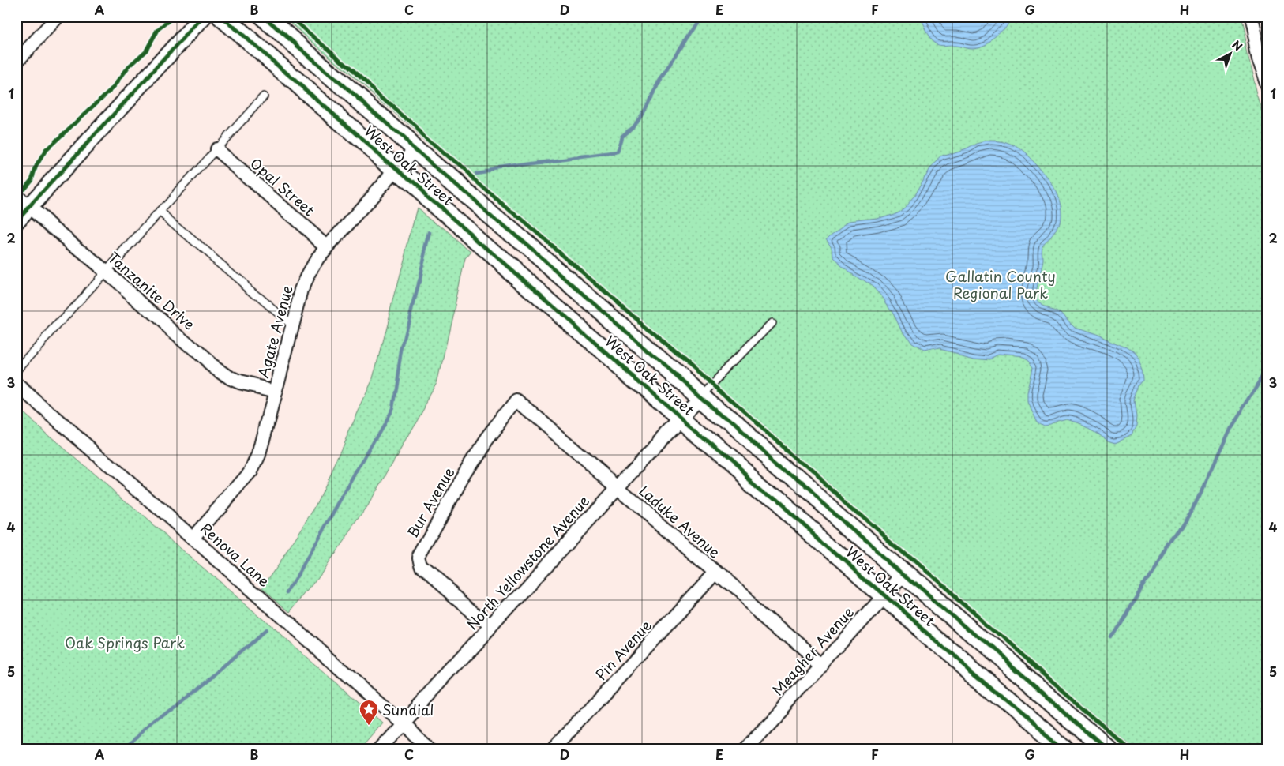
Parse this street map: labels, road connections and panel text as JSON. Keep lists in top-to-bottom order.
{
  "streets": {
    "main road": ["West Oak Street"],
    "street": [
      "Opal Street",
      "Tanzanite Drive",
      "Agate Avenue",
      "Bur Avenue",
      "Laduke Avenue",
      "Renova Lane",
      "North Yellowstone Avenue",
      "Pin Avenue",
      "Meagher Avenue"
    ]
  },
  "crossings": [
    ["West Oak Street", "Agate Avenue"],
    ["West Oak Street", "North Yellowstone Avenue"],
    ["West Oak Street", "Meagher Avenue"],
    ["Opal Street", "Agate Avenue"],
    ["Tanzanite Drive", "Agate Avenue"],
    ["Agate Avenue", "Renova Lane"],
    ["Bur Avenue", "Laduke Avenue"],
    ["Bur Avenue", "North Yellowstone Avenue"],
    ["Laduke Avenue", "North Yellowstone Avenue"],
    ["Laduke Avenue", "Pin Avenue"],
    ["Laduke Avenue", "Meagher Avenue"],
    ["Renova Lane", "North Yellowstone Avenue"]
  ],
  "parks": ["Gallatin County Regional Park", "Oak Springs Park"],
  "places": {
    "place": ["Sundial"]
  },
  "north": "top right",
  "grid": {
    "columns": [
      "A",
      "B",
      "C",
      "D",
      "E",
      "F",
      "G",
      "H"
    ],
    "rows": [
      "1",
      "2",
      "3",
      "4",
      "5"
    ]
  }
}
